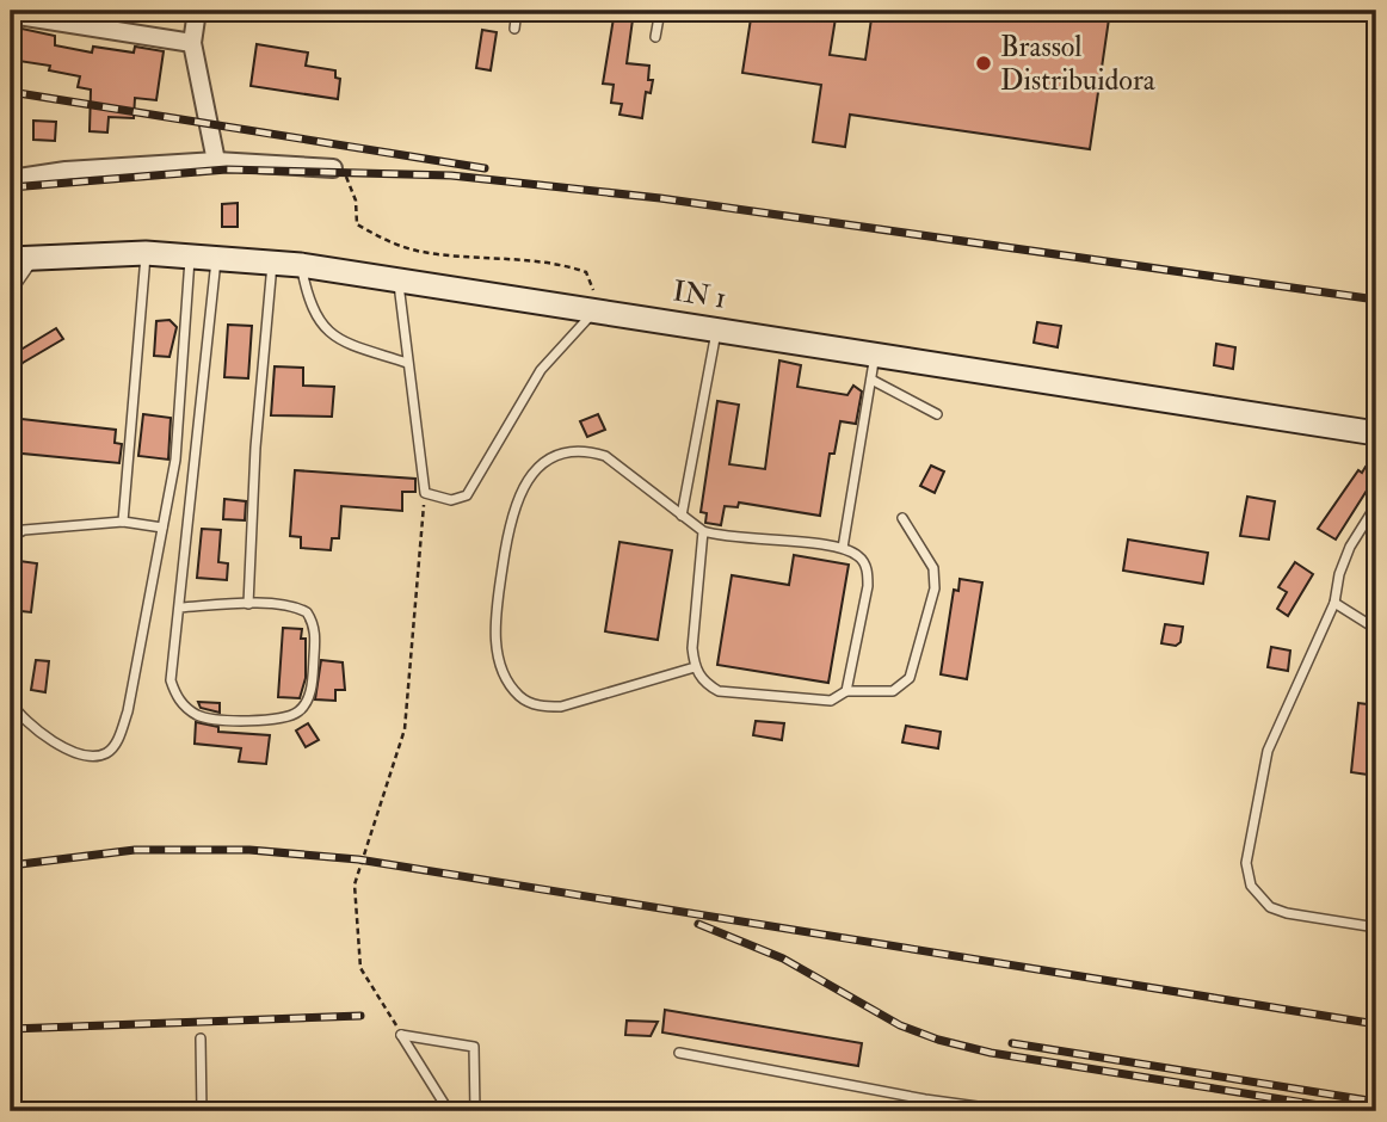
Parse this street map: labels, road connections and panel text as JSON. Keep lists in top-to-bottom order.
{
  "streets": {
    "street": ["IN 1"]
  },
  "places": ["Brassol Distribuidora"]
}
